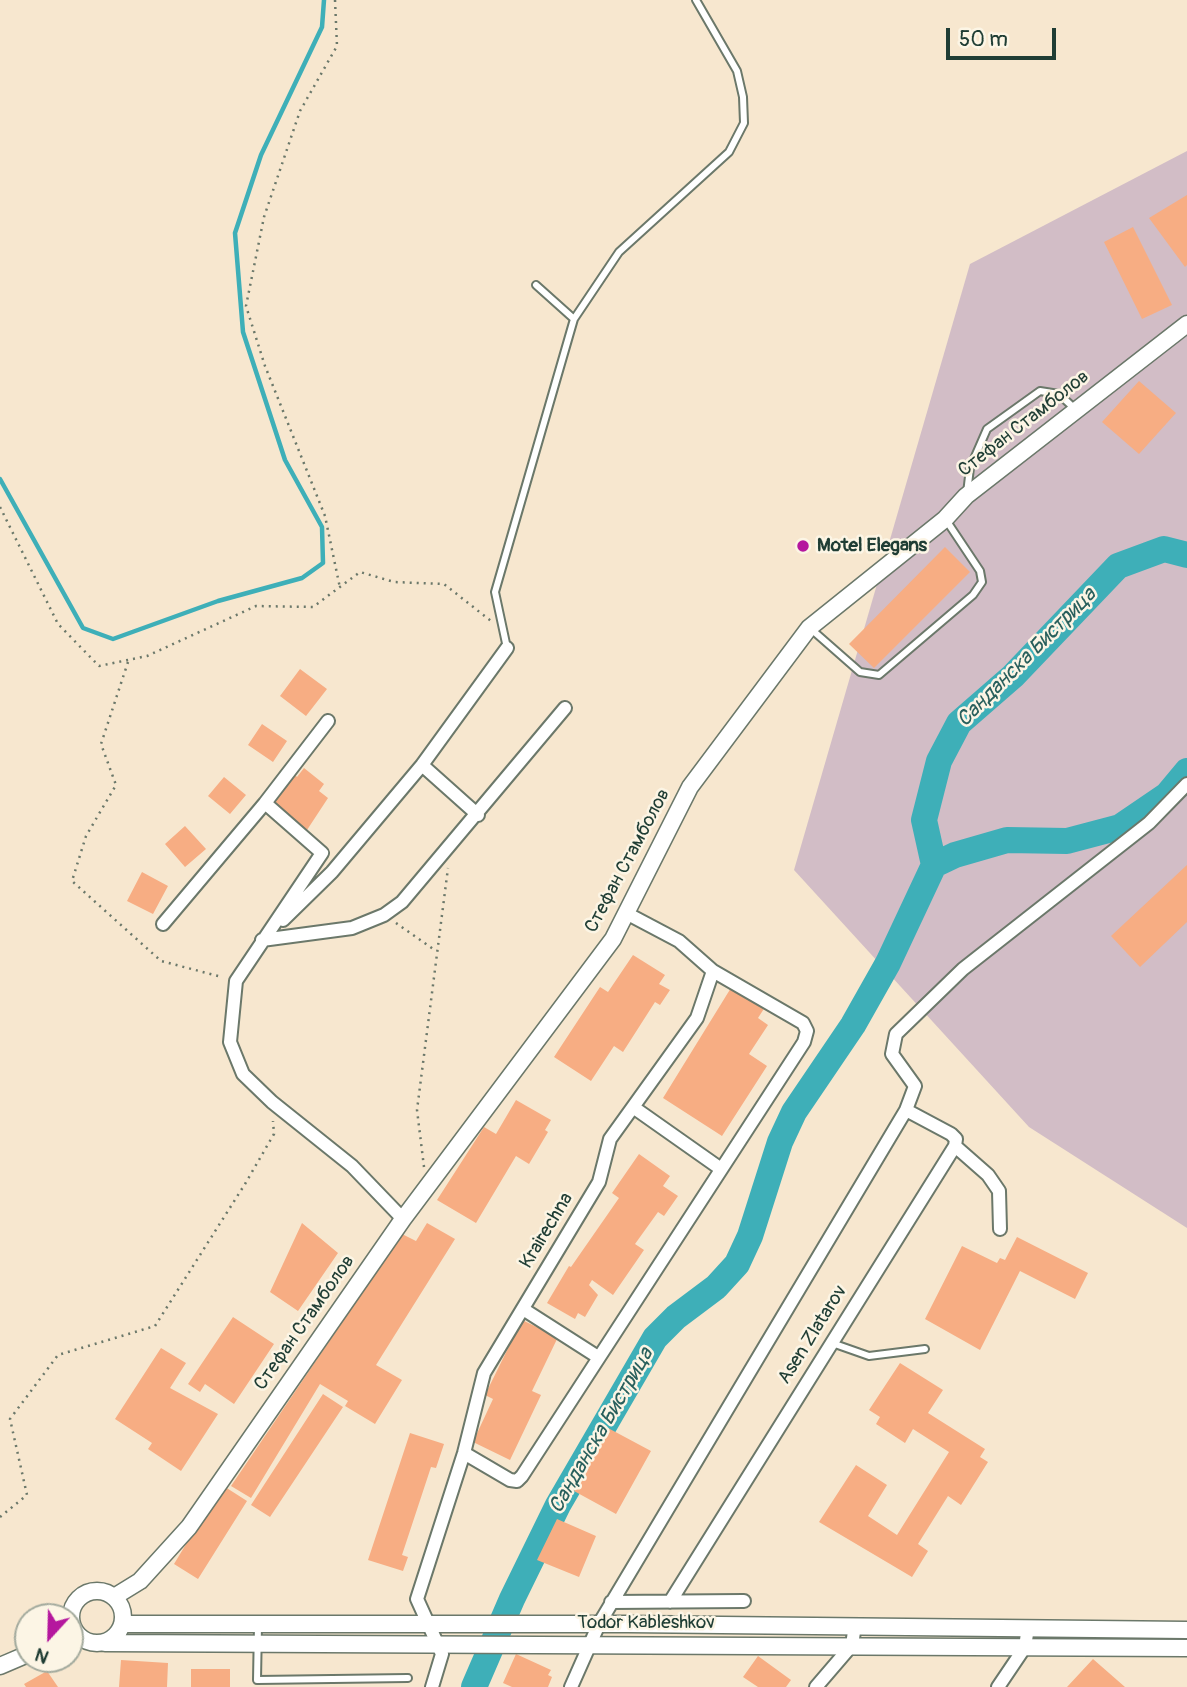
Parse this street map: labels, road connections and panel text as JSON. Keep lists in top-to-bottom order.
{
  "streets": {
    "street": [
      "Стефан Стамболов",
      "Krairechna",
      "Asen Zlatarov",
      "Todor Kableshkov"
    ]
  },
  "crossings": [
    ["Krairechna", "Todor Kableshkov"],
    ["Asen Zlatarov", "Todor Kableshkov"]
  ],
  "water": ["Санданска Бистрица"],
  "places": ["Motel Elegans"],
  "scale_bar": "50 m",
  "north": "bottom"
}
